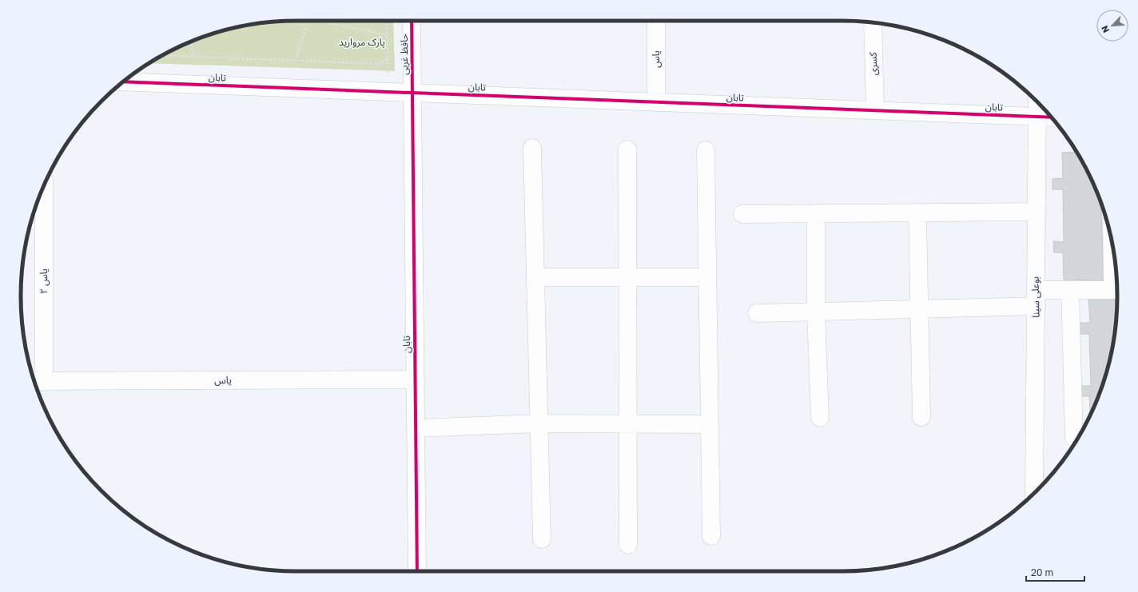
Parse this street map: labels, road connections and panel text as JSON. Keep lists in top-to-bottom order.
{
  "streets": {
    "street": [
      "حافظ غربی",
      "یاس",
      "کسری",
      "تابان",
      "یاس ۲",
      "بوعلی سینا"
    ]
  },
  "crossings": [
    ["حافظ غربی", "تابان"],
    ["یاس", "تابان"],
    ["یاس", "یاس ۲"],
    ["کسری", "تابان"],
    ["تابان", "بوعلی سینا"]
  ],
  "parks": ["پارک مروارید"],
  "scale_bar": "20 m",
  "north": "bottom left"
}
